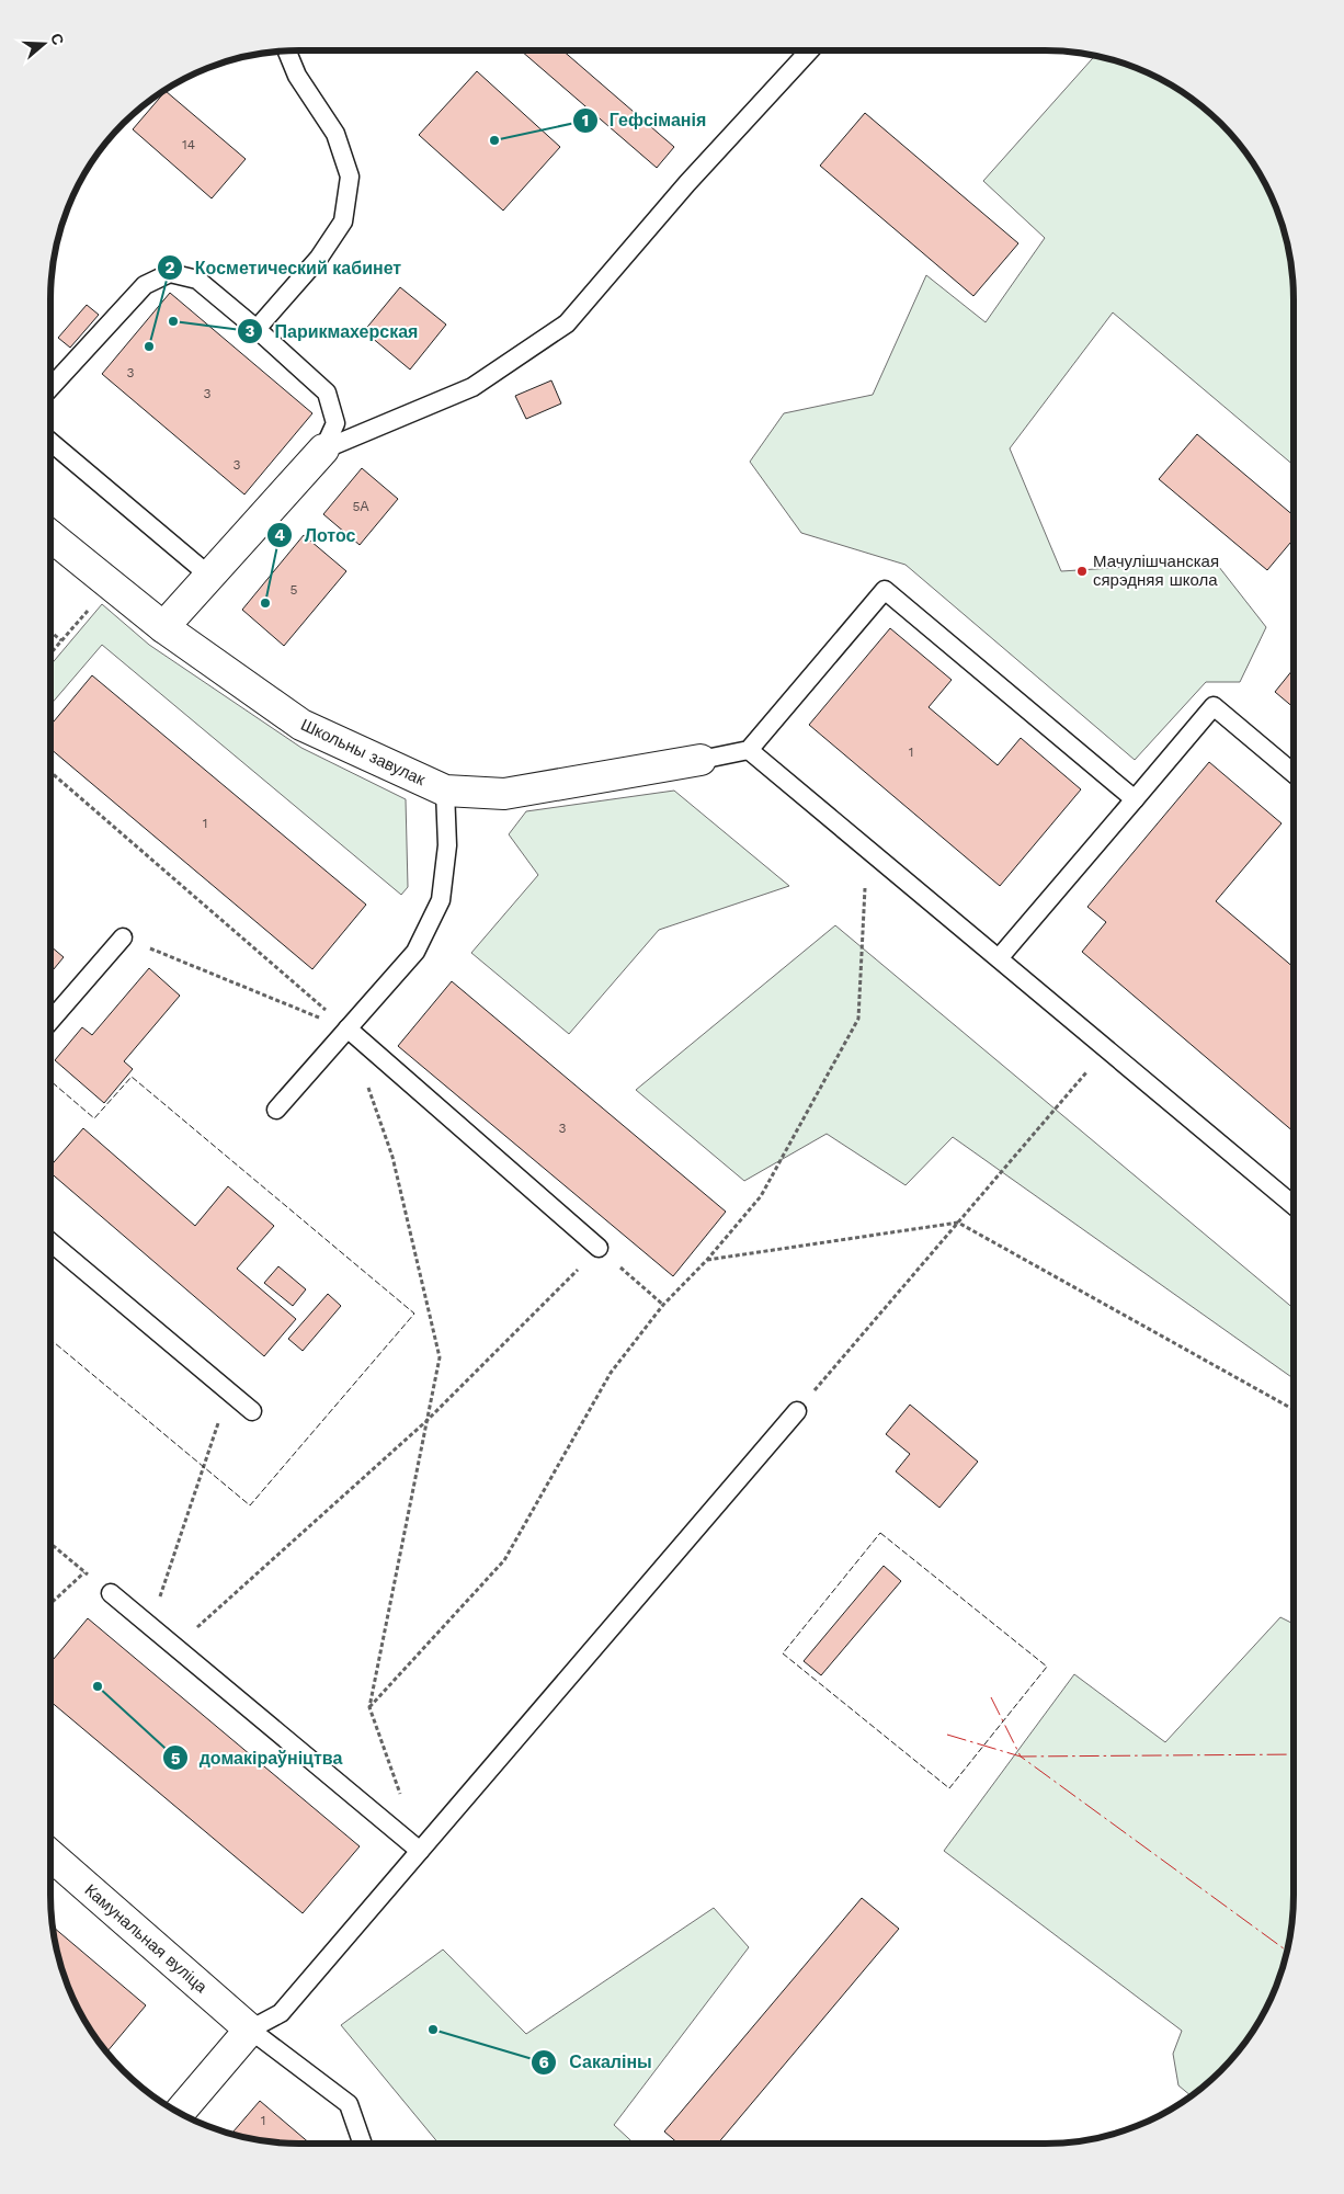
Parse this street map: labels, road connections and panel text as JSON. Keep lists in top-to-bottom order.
{
  "streets": {
    "street": ["Школьны завулак", "Камунальная вуліца"]
  },
  "places": [
    "Гефсіманія",
    "Парикмахерская",
    "Косметический кабинет",
    "Мачулішчанская сярэдняя школа",
    "Лотос",
    "домакіраўніцтва",
    "Сакаліны"
  ],
  "house_numbers": [
    "14",
    "3",
    "3",
    "3",
    "5А",
    "5",
    "1",
    "1",
    "3",
    "1"
  ],
  "north": "right"
}
